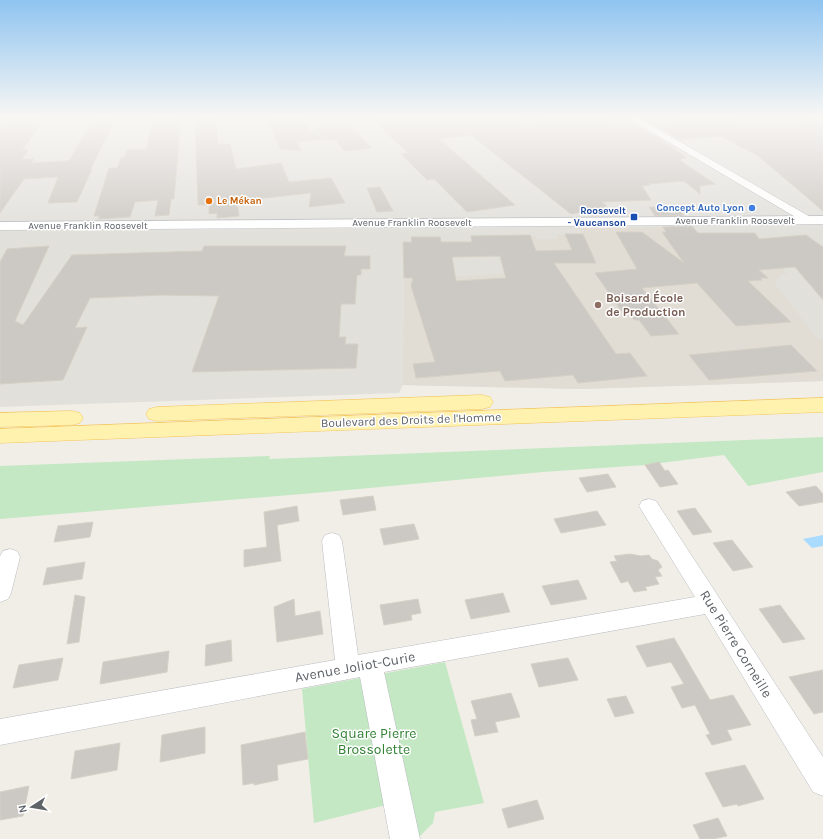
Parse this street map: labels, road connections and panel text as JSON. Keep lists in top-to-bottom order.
{
  "streets": {
    "main road": ["Boulevard des Droits de l'Homme"],
    "street": ["Avenue Franklin Roosevelt", "Rue Pierre Corneille", "Avenue Joliot-Curie"]
  },
  "crossings": [
    ["Rue Pierre Corneille", "Avenue Joliot-Curie"]
  ],
  "parks": ["Square Pierre Brossolette"],
  "places": {
    "other": ["Le Mékan", "Concept Auto Lyon", "Boisard École de Production"],
    "transit": ["Roosevelt - Vaucanson"]
  },
  "north": "left"
}
